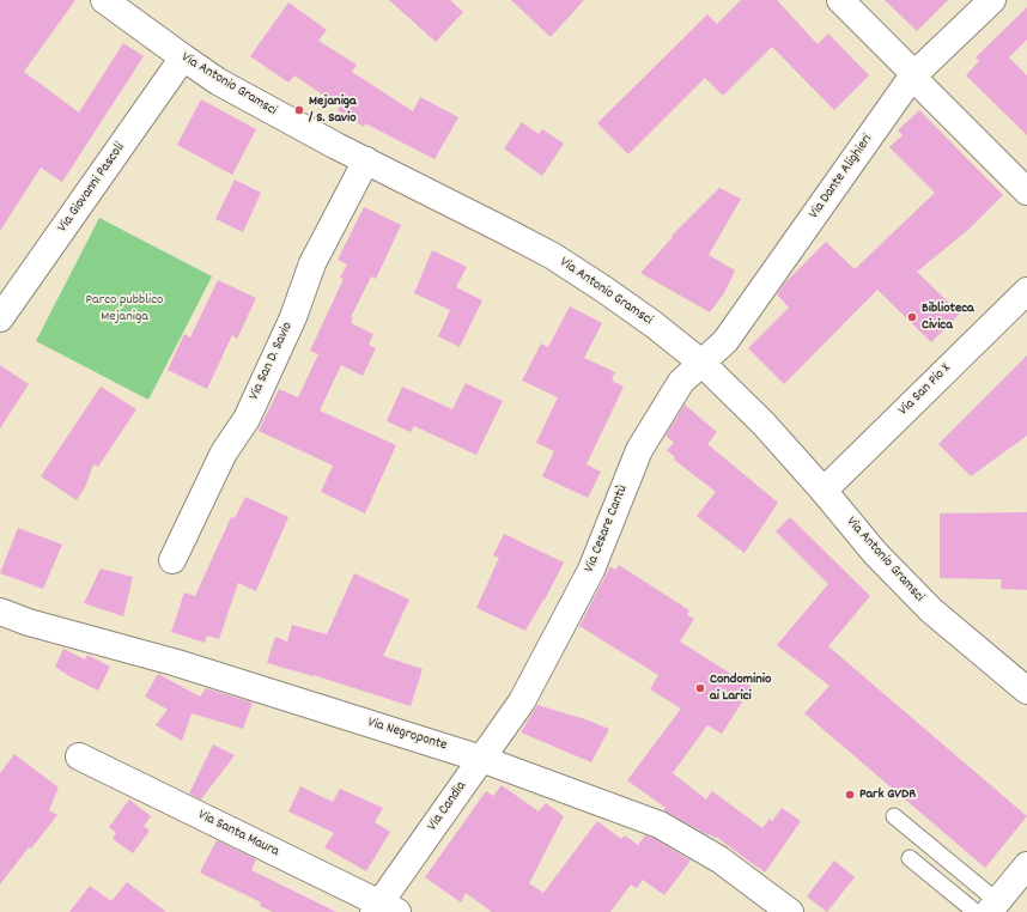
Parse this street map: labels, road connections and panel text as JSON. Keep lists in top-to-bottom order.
{
  "streets": {
    "street": [
      "Via Antonio Gramsci",
      "Via Dante Alighieri",
      "Via Giovanni Pascoli",
      "Via San D. Savio",
      "Via San Pio X",
      "Via Cesare Cantù",
      "Via Negroponte",
      "Via Candia",
      "Via Santa Maura"
    ]
  },
  "crossings": [
    ["Via Antonio Gramsci", "Via Dante Alighieri"],
    ["Via Antonio Gramsci", "Via Giovanni Pascoli"],
    ["Via Antonio Gramsci", "Via San D. Savio"],
    ["Via Antonio Gramsci", "Via San Pio X"],
    ["Via Antonio Gramsci", "Via Cesare Cantù"],
    ["Via Dante Alighieri", "Via Cesare Cantù"],
    ["Via Cesare Cantù", "Via Candia"],
    ["Via Negroponte", "Via Candia"],
    ["Via Candia", "Via Santa Maura"]
  ],
  "parks": ["Parco pubblico Mejaniga"],
  "places": [
    "Mejaniga / S. Savio",
    "Biblioteca Civica",
    "Condominio ai Larici",
    "Park GVDR"
  ]
}
